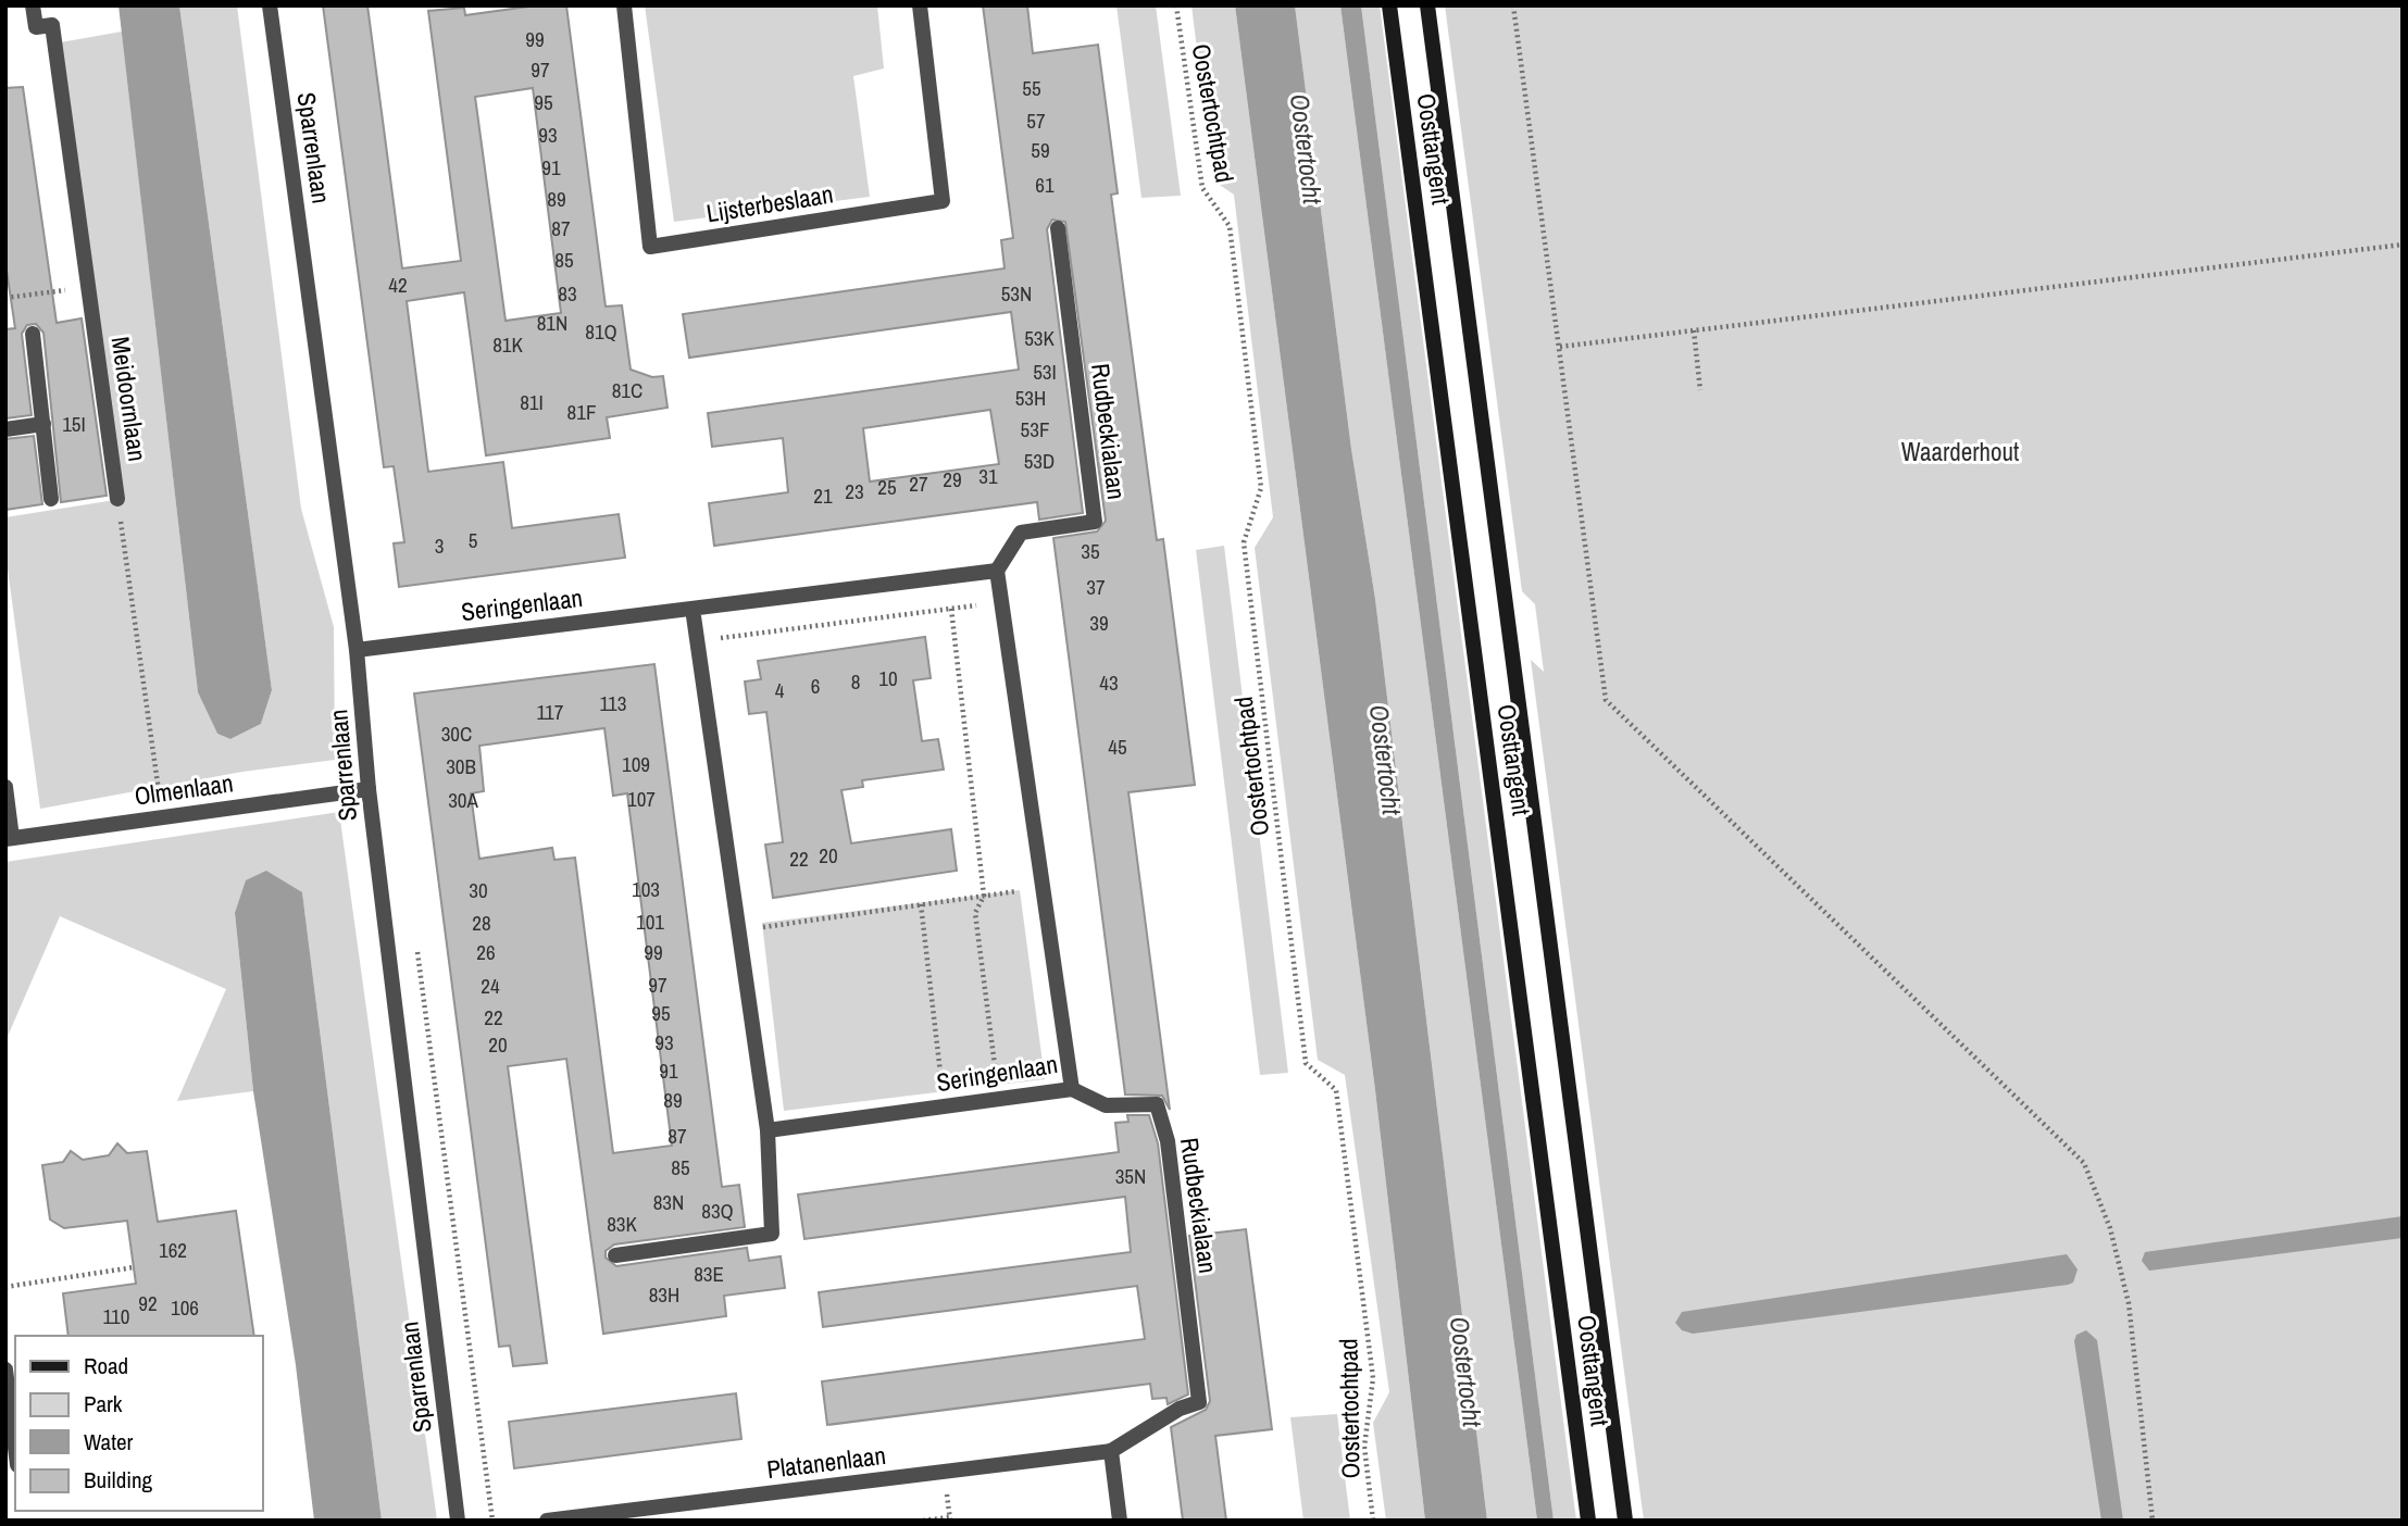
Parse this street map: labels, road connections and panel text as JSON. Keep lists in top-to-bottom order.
{
  "streets": {
    "main road": ["Oosttangent"],
    "street": [
      "Sparrenlaan",
      "Lijsterbeslaan",
      "Meidoornlaan",
      "Rudbeckialaan",
      "Seringenlaan",
      "Olmenlaan",
      "Platanenlaan"
    ],
    "path": ["Oostertochtpad"]
  },
  "crossings": [
    ["Sparrenlaan", "Seringenlaan"],
    ["Sparrenlaan", "Olmenlaan"],
    ["Meidoornlaan", "Olmenlaan"],
    ["Rudbeckialaan", "Seringenlaan"],
    ["Rudbeckialaan", "Platanenlaan"]
  ],
  "water": ["Oostertocht"],
  "parks": ["Waarderhout"],
  "house_numbers": [
    "99",
    "97",
    "55",
    "95",
    "57",
    "93",
    "59",
    "91",
    "61",
    "89",
    "87",
    "85",
    "42",
    "83",
    "53N",
    "81N",
    "81Q",
    "53K",
    "81K",
    "53I",
    "81C",
    "53H",
    "81I",
    "81F",
    "15I",
    "53F",
    "53D",
    "31",
    "29",
    "27",
    "25",
    "23",
    "21",
    "5",
    "3",
    "35",
    "37",
    "39",
    "10",
    "8",
    "43",
    "6",
    "4",
    "113",
    "117",
    "30C",
    "45",
    "109",
    "30B",
    "107",
    "30A",
    "20",
    "22",
    "103",
    "30",
    "101",
    "28",
    "26",
    "99",
    "97",
    "24",
    "95",
    "22",
    "93",
    "20",
    "91",
    "89",
    "87",
    "85",
    "35N",
    "83N",
    "83Q",
    "83K",
    "162",
    "83E",
    "83H",
    "92",
    "106",
    "110"
  ],
  "legend": [
    "Road",
    "Park",
    "Water",
    "Building"
  ]
}
